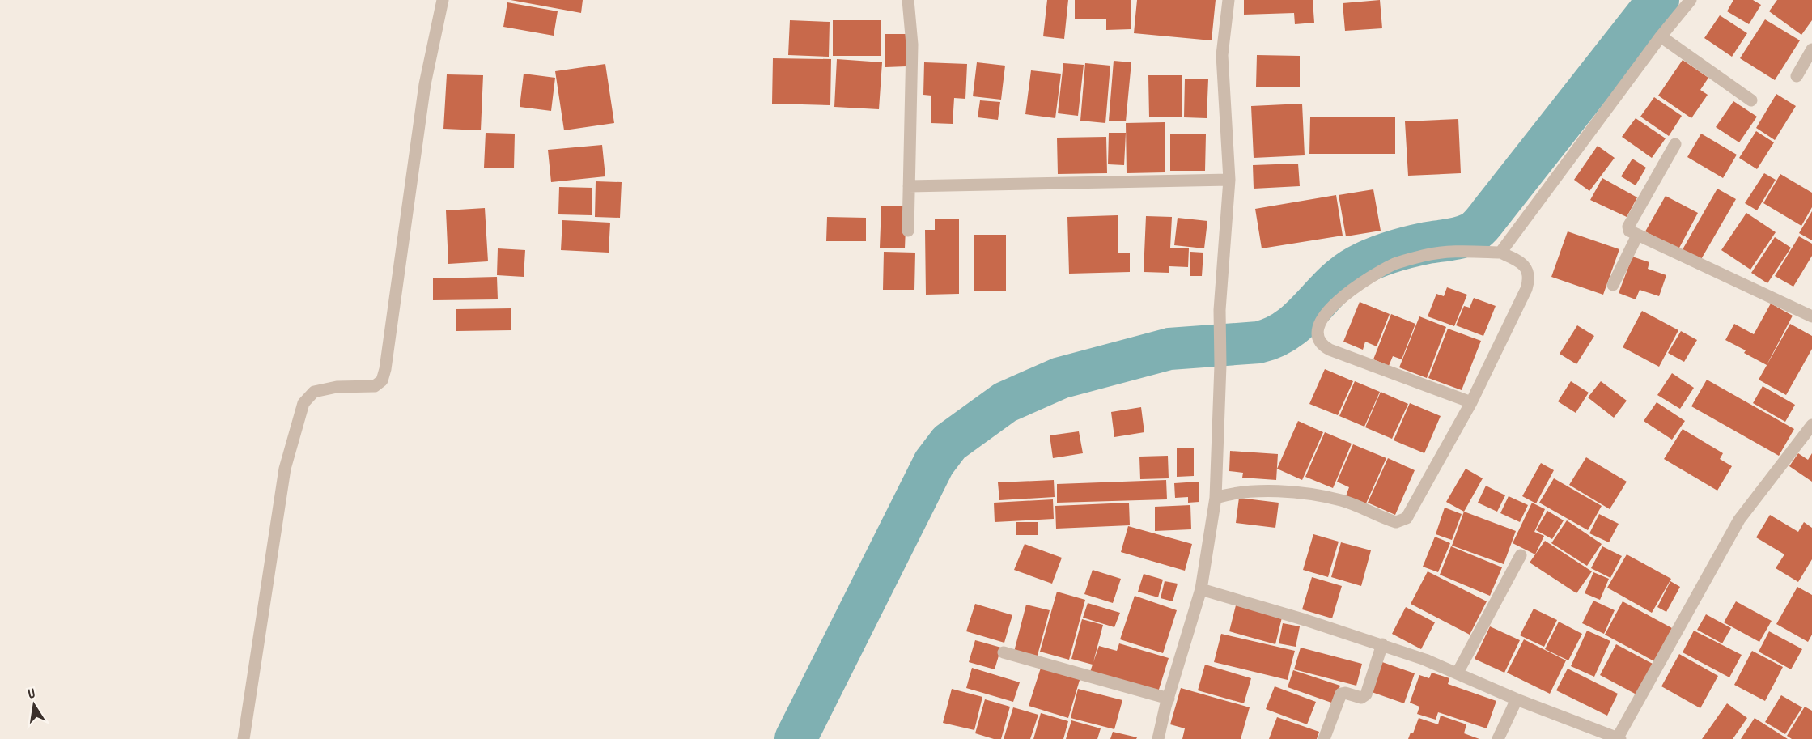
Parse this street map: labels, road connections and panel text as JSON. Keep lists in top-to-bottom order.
{
  "north": "top"
}
